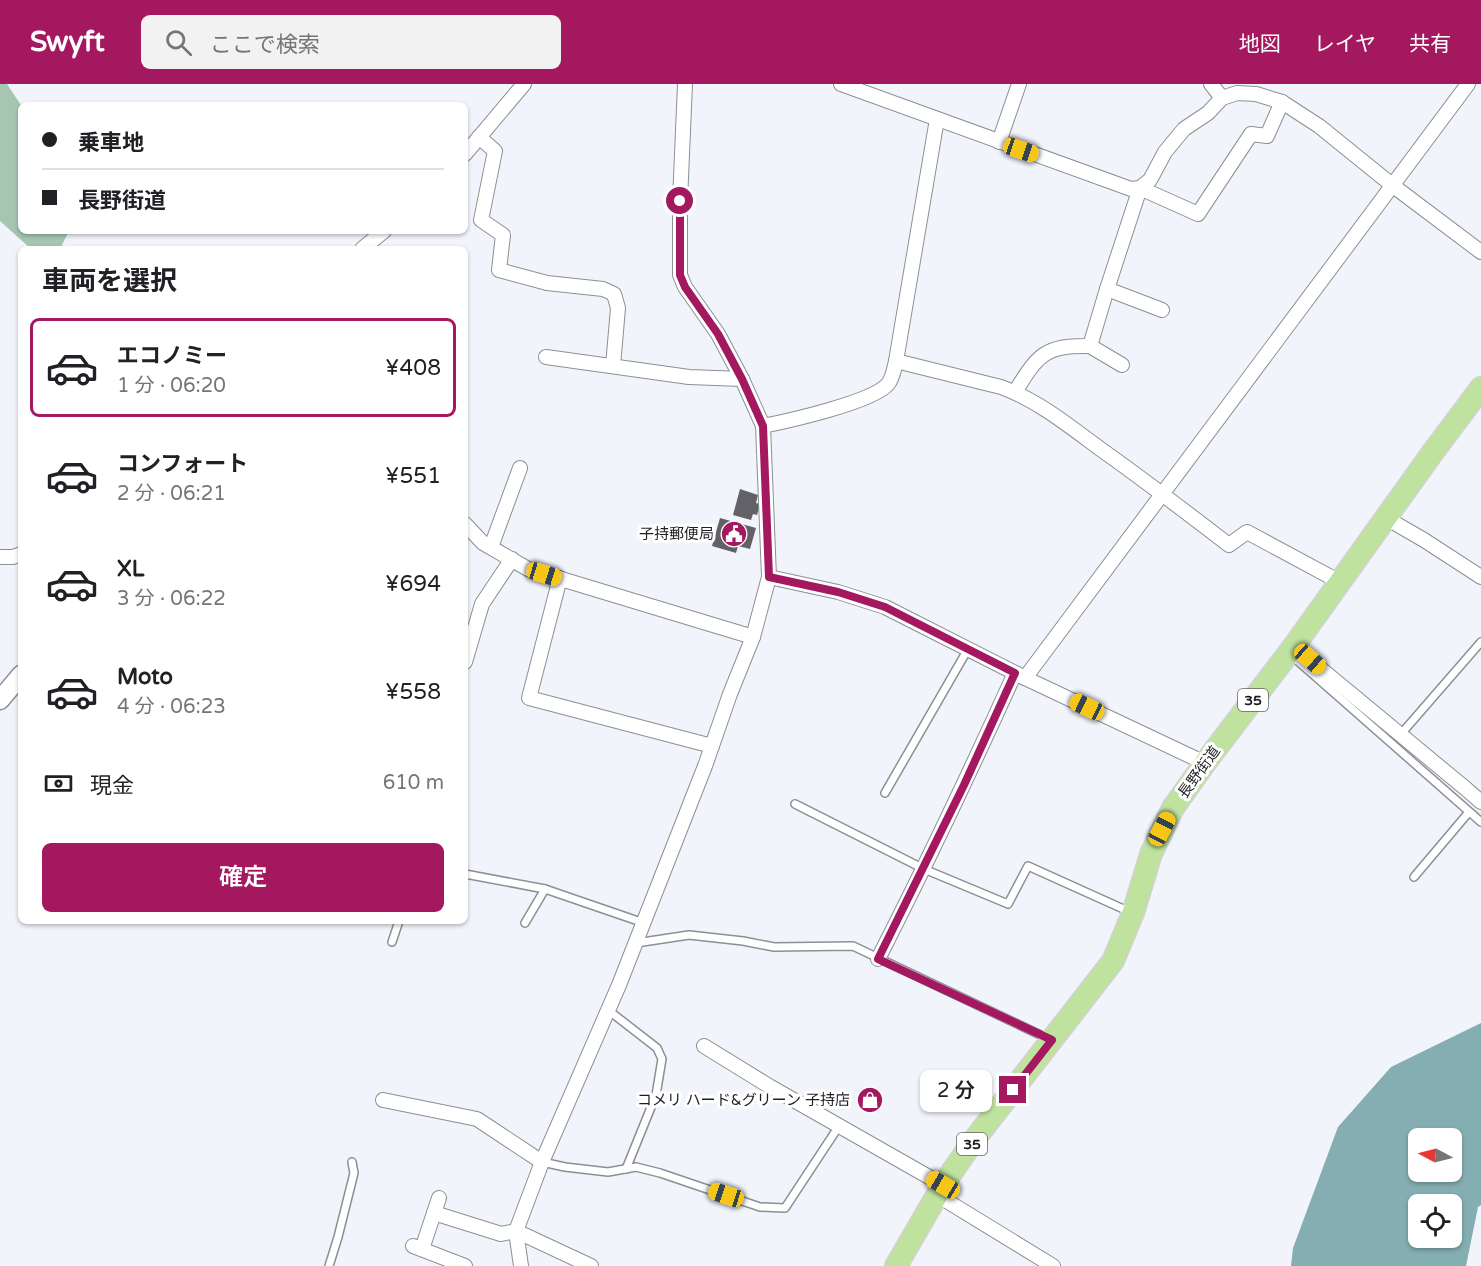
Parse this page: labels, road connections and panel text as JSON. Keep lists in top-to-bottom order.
{
  "streets": {
    "main road": ["35", "長野街道"]
  },
  "places": {
    "public building": ["子持郵便局"],
    "shop": ["コメリ ハード&グリーン 子持店"]
  },
  "north": "left",
  "page": {
    "header": "Swyft",
    "search": "ここで検索",
    "nav": ["地図", "レイヤ", "共有"],
    "banner": ["乗車地", "長野街道"],
    "heading": "車両を選択",
    "list": [
      {
        "name": "エコノミー",
        "note": "1 分 · 06:20",
        "value": "¥408"
      },
      {
        "name": "コンフォート",
        "note": "2 分 · 06:21",
        "value": "¥551"
      },
      {
        "name": "XL",
        "note": "3 分 · 06:22",
        "value": "¥694"
      },
      {
        "name": "Moto",
        "note": "4 分 · 06:23",
        "value": "¥558"
      }
    ],
    "pay": ["現金", "610 m"],
    "buttons": "確定",
    "bubble": "2 分"
  }
}
